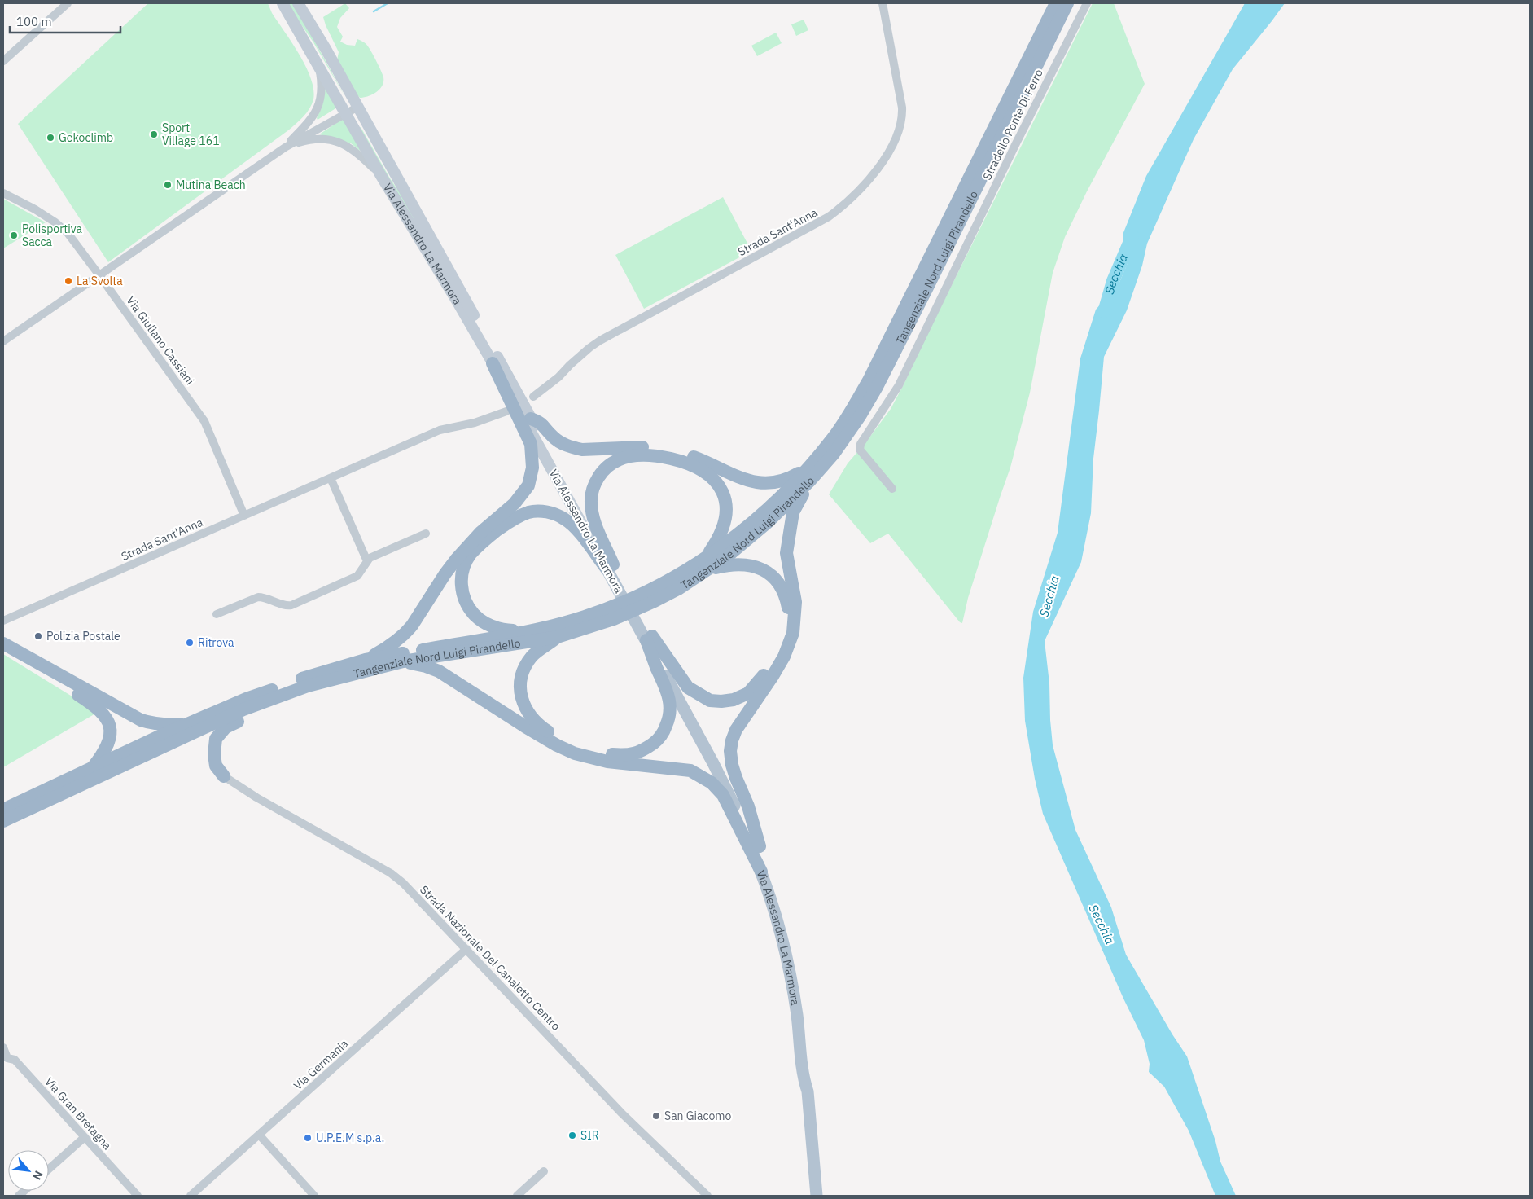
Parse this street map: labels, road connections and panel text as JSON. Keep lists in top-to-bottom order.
{
  "streets": {
    "highway": ["Tangenziale Nord Luigi Pirandello"],
    "main road": ["Via Alessandro La Marmora"],
    "street": [
      "Stradello Ponte Di Ferro",
      "Strada Sant'Anna",
      "Via Giuliano Cassiani",
      "Strada Nazionale Del Canaletto Centro",
      "Via Germania",
      "Via Gran Bretagna"
    ]
  },
  "crossings": [
    ["Strada Sant'Anna", "Via Giuliano Cassiani"],
    ["Strada Nazionale Del Canaletto Centro", "Via Germania"]
  ],
  "water": ["Secchia"],
  "places": [
    "Sport Village 161",
    "Gekoclimb",
    "Mutina Beach",
    "Polisportiva Sacca",
    "La Svolta",
    "Polizia Postale",
    "Ritrova",
    "San Giacomo",
    "SIR",
    "U.P.E.M s.p.a."
  ],
  "scale_bar": "100 m",
  "north": "bottom right"
}
